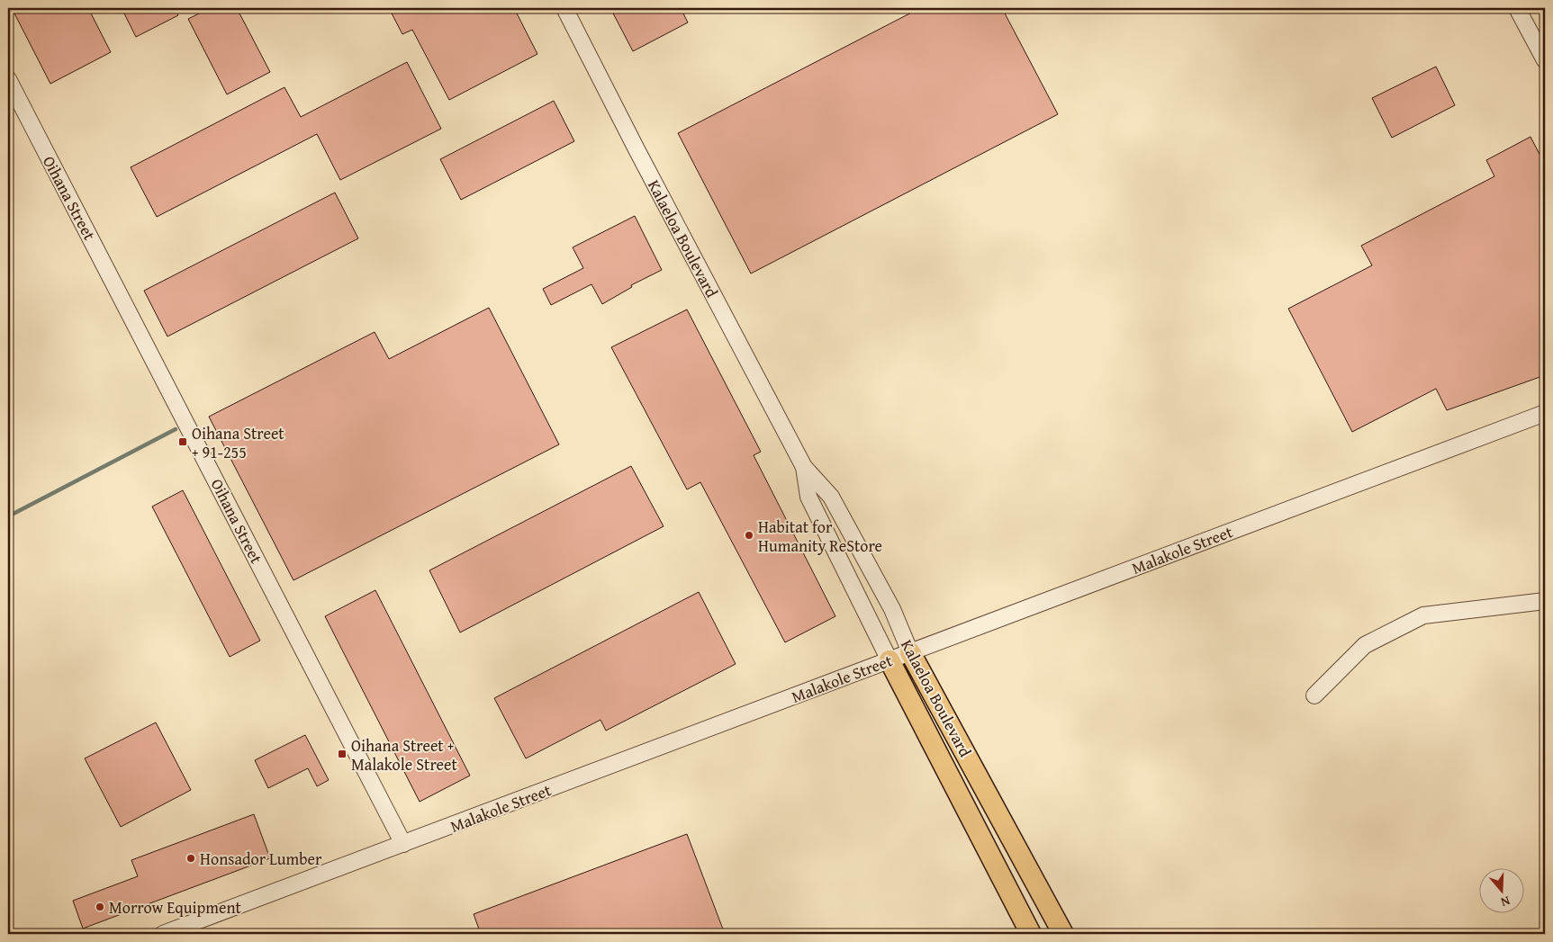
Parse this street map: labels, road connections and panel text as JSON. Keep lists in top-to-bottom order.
{
  "streets": {
    "main road": ["Kalaeloa Boulevard"],
    "street": ["Oihana Street", "Malakole Street"]
  },
  "crossings": [
    ["Oihana Street", "Malakole Street"],
    ["Kalaeloa Boulevard", "Malakole Street"]
  ],
  "places": {
    "transit": ["Oihana Street + 91-255", "Oihana Street + Malakole Street"],
    "other": ["Habitat for Humanity ReStore", "Honsador Lumber", "Morrow Equipment"]
  },
  "north": "bottom"
}
